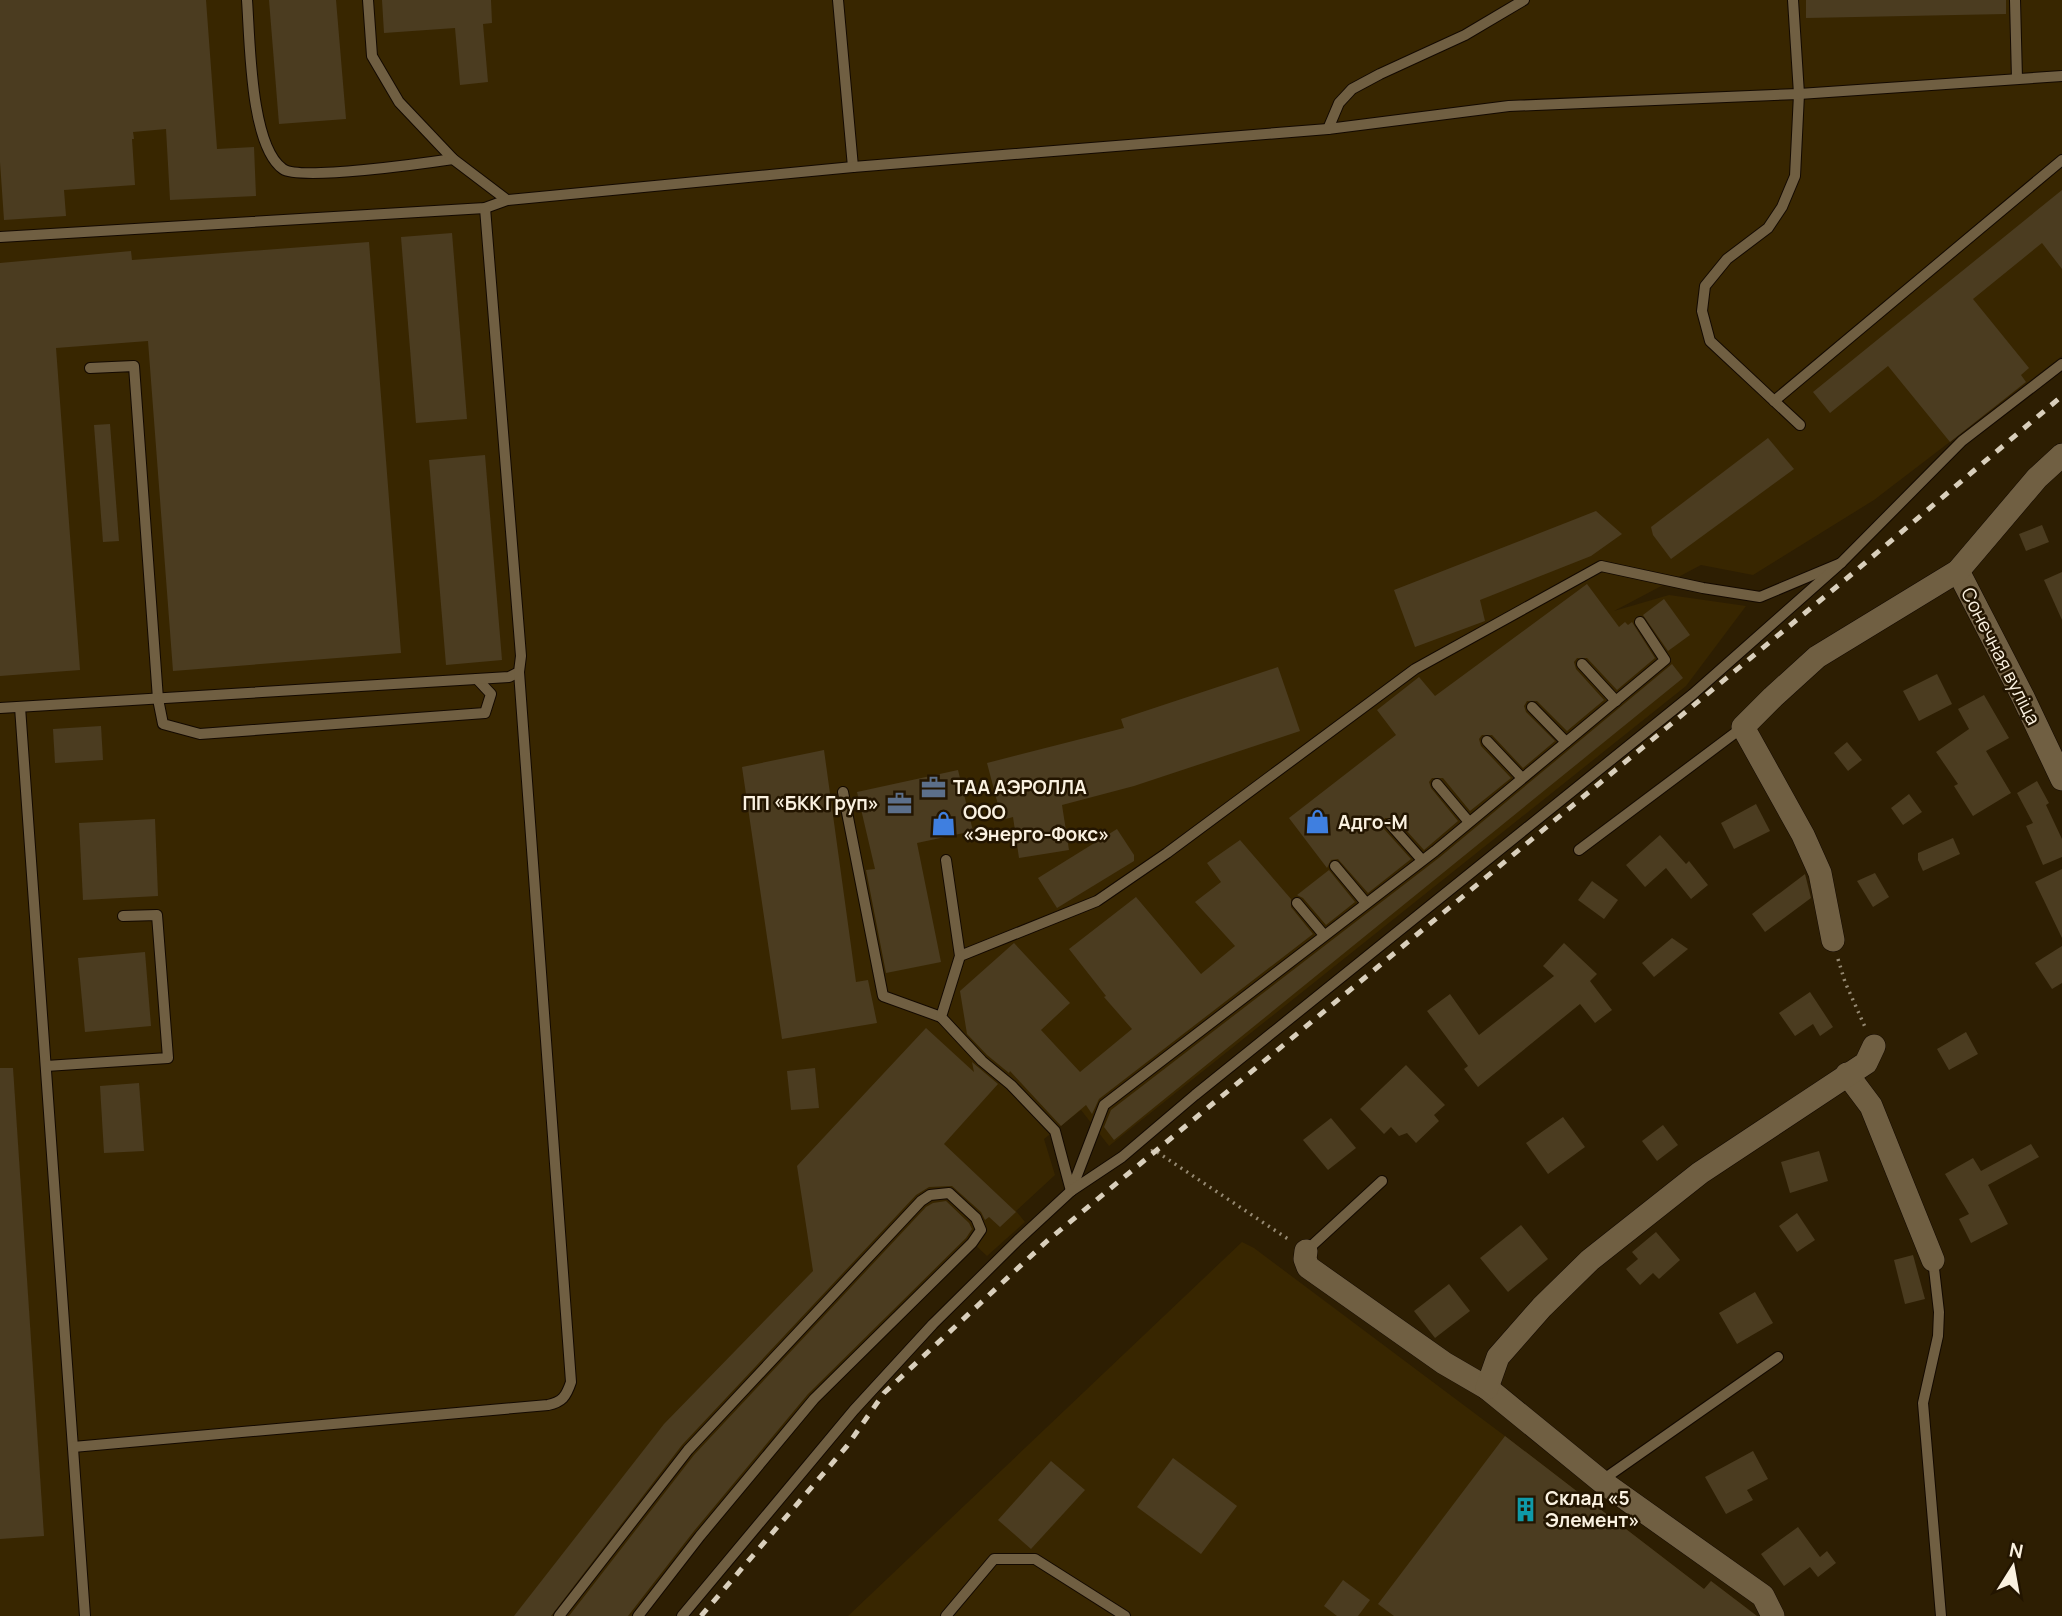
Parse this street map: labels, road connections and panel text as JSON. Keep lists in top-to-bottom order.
{
  "streets": {
    "street": ["Сонечная вуліца"]
  },
  "places": {
    "office": ["ТАА АЭРОЛЛА", "ПП «БКК Груп»"],
    "shop": ["Адго-М", "ООО «Энерго-Фокс»"],
    "building": ["Склад «5 Элемент»"]
  },
  "north": "top"
}
